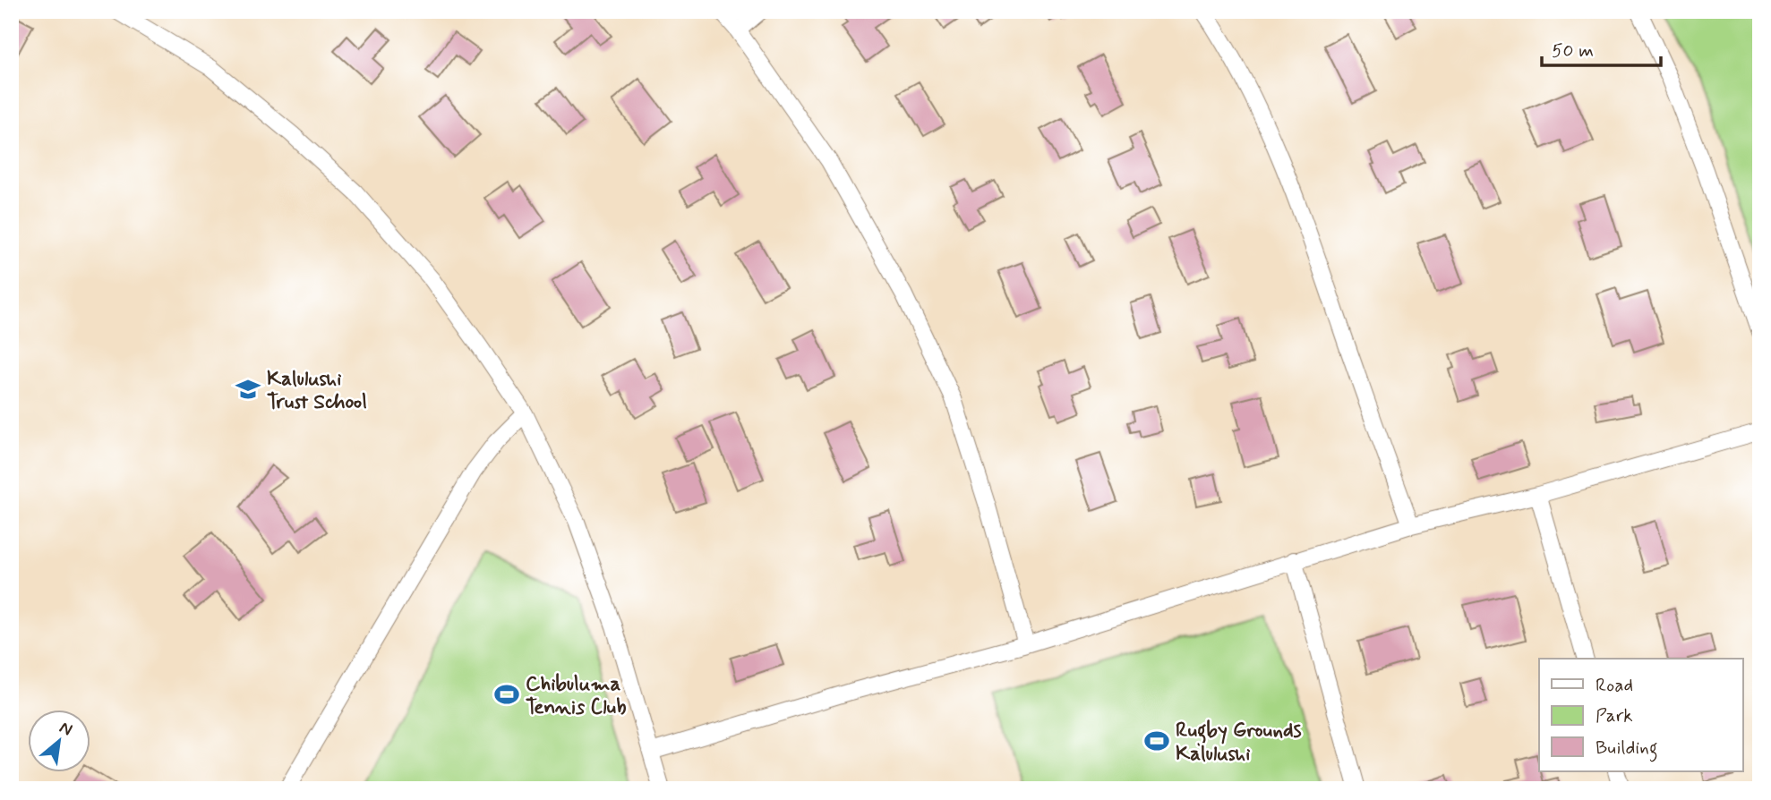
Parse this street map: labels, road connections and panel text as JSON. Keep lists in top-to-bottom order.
{
  "places": {
    "school or university": ["Kalulushi Trust School"],
    "sports": ["Chibuluma Tennis Club", "Rugby Grounds Kalulushi"]
  },
  "legend": ["Road", "Park", "Building"],
  "scale_bar": "50 m",
  "north": "top right"
}
